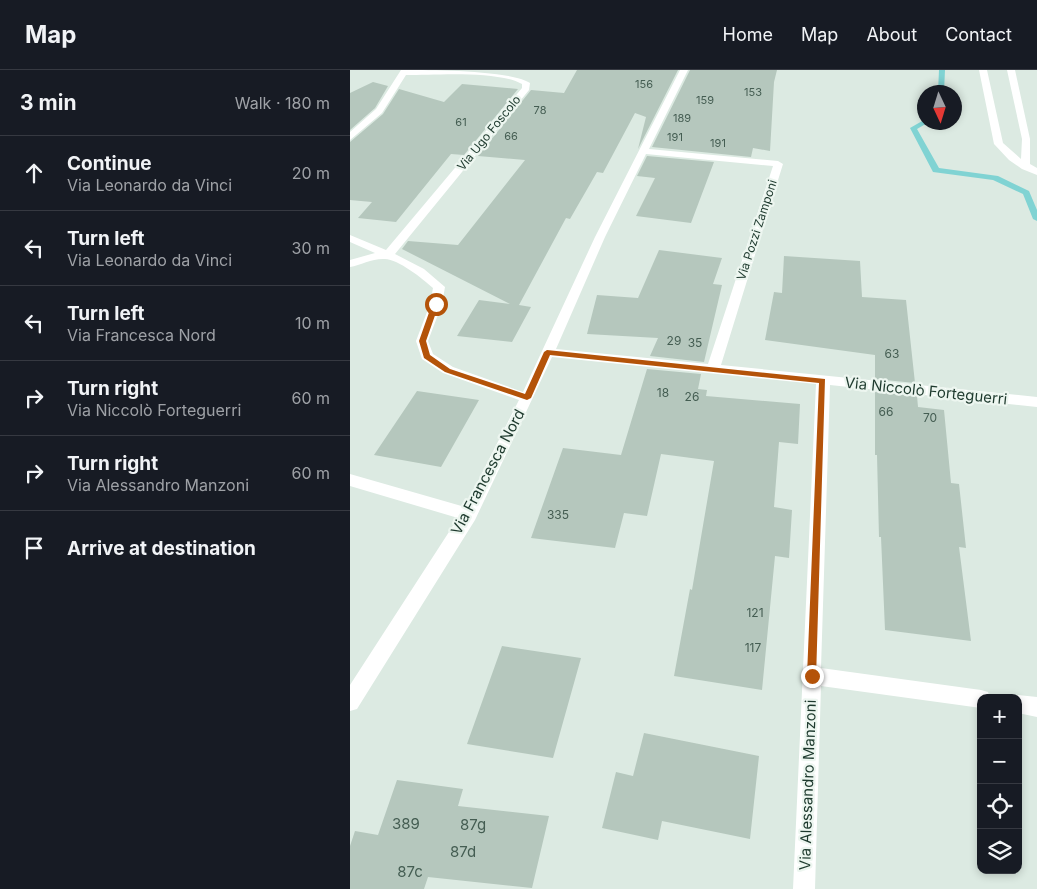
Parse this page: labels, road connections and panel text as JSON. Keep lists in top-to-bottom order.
{
  "streets": {
    "street": [
      "Via Ugo Foscolo",
      "Via Pozzi Zamponi",
      "Via Niccolò Forteguerri",
      "Via Francesca Nord",
      "Via Alessandro Manzoni"
    ]
  },
  "crossings": [
    ["Via Pozzi Zamponi", "Via Niccolò Forteguerri"],
    ["Via Pozzi Zamponi", "Via Francesca Nord"],
    ["Via Niccolò Forteguerri", "Via Francesca Nord"],
    ["Via Niccolò Forteguerri", "Via Alessandro Manzoni"]
  ],
  "house_numbers": [
    "156",
    "153",
    "159",
    "78",
    "189",
    "61",
    "66",
    "191",
    "191",
    "29",
    "35",
    "63",
    "18",
    "26",
    "66",
    "70",
    "335",
    "121",
    "117",
    "389",
    "87g",
    "87d",
    "87c"
  ],
  "north": "bottom",
  "page": {
    "header": "Map",
    "nav": [
      "Home",
      "Map",
      "About",
      "Contact"
    ],
    "heading": ["3 min", "Walk · 180 m"],
    "list": [
      ["Continue", "Via Leonardo da Vinci", "20 m"],
      ["Turn left", "Via Leonardo da Vinci", "30 m"],
      ["Turn left", "Via Francesca Nord", "10 m"],
      ["Turn right", "Via Niccolò Forteguerri", "60 m"],
      ["Turn right", "Via Alessandro Manzoni", "60 m"],
      "Arrive at destination"
    ],
    "map_buttons": ["+", "−"]
  }
}
